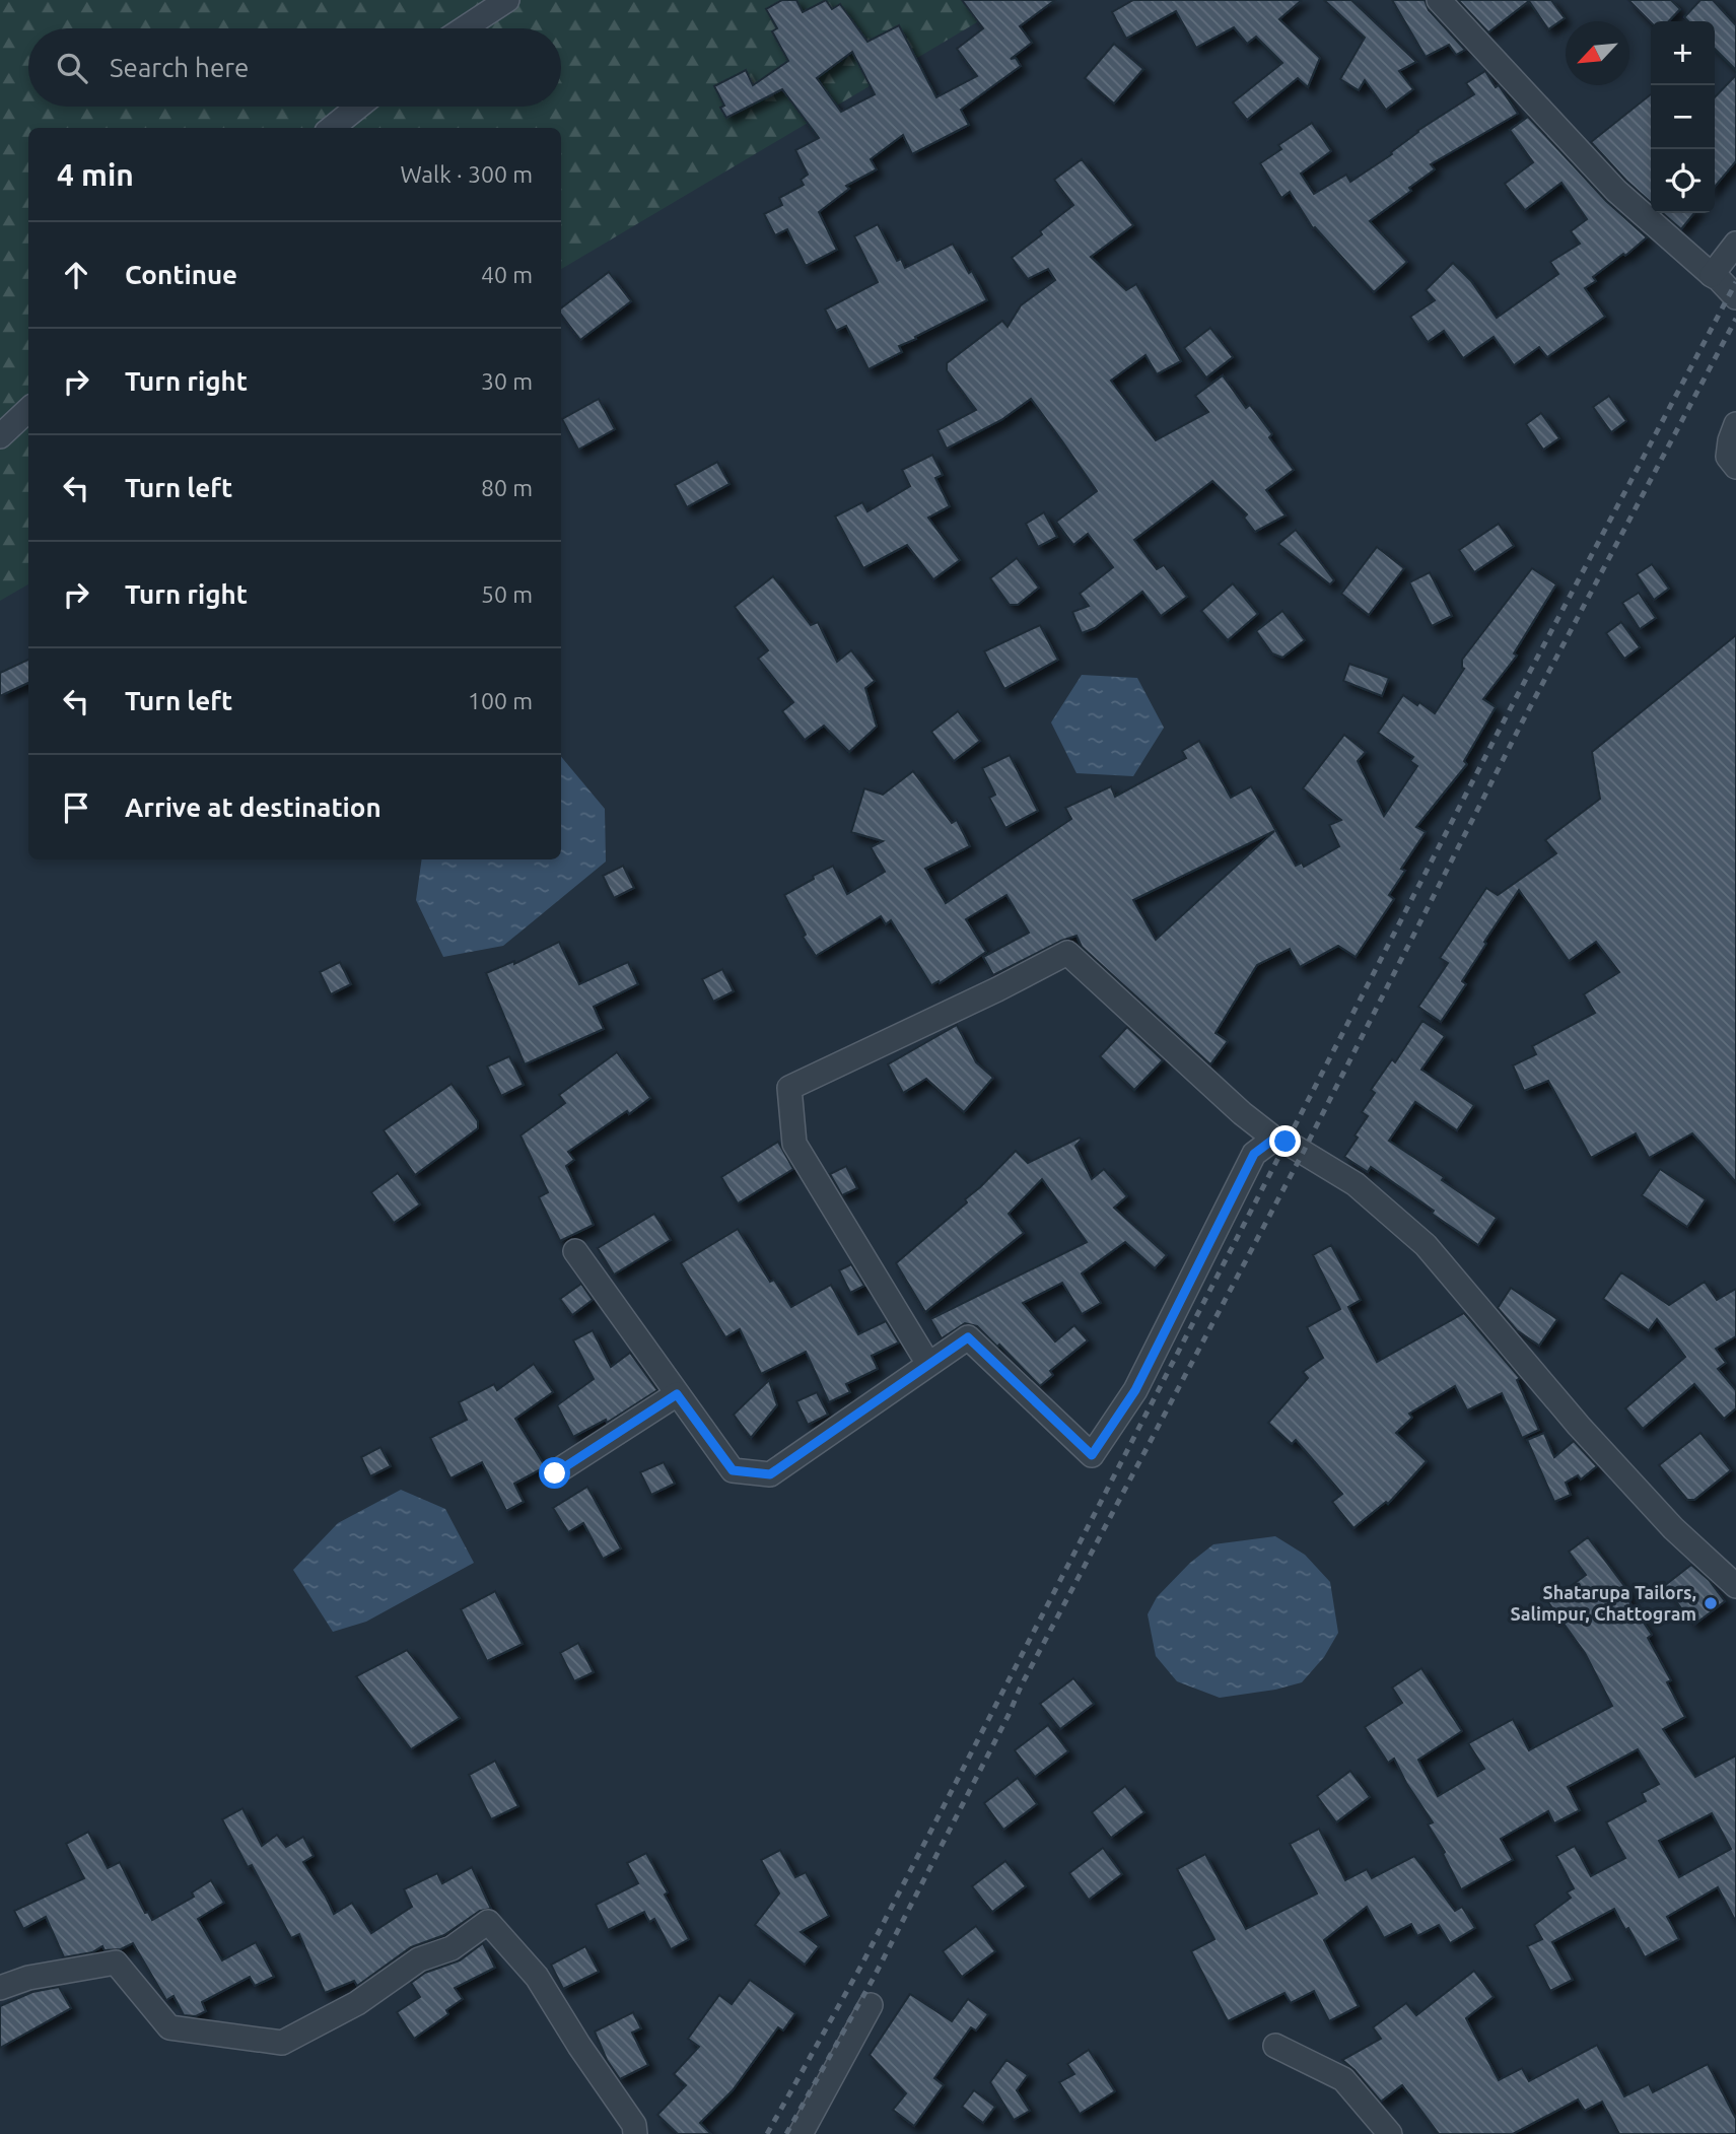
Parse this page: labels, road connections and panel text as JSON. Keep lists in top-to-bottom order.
{
  "places": ["Shatarupa Tailors, Salimpur, Chattogram"],
  "north": "bottom left",
  "page": {
    "map_buttons": ["+", "−"],
    "search": "Search here",
    "heading": ["4 min", "Walk · 300 m"],
    "list": [
      ["Continue", "40 m"],
      ["Turn right", "30 m"],
      ["Turn left", "80 m"],
      ["Turn right", "50 m"],
      ["Turn left", "100 m"],
      "Arrive at destination"
    ]
  }
}
